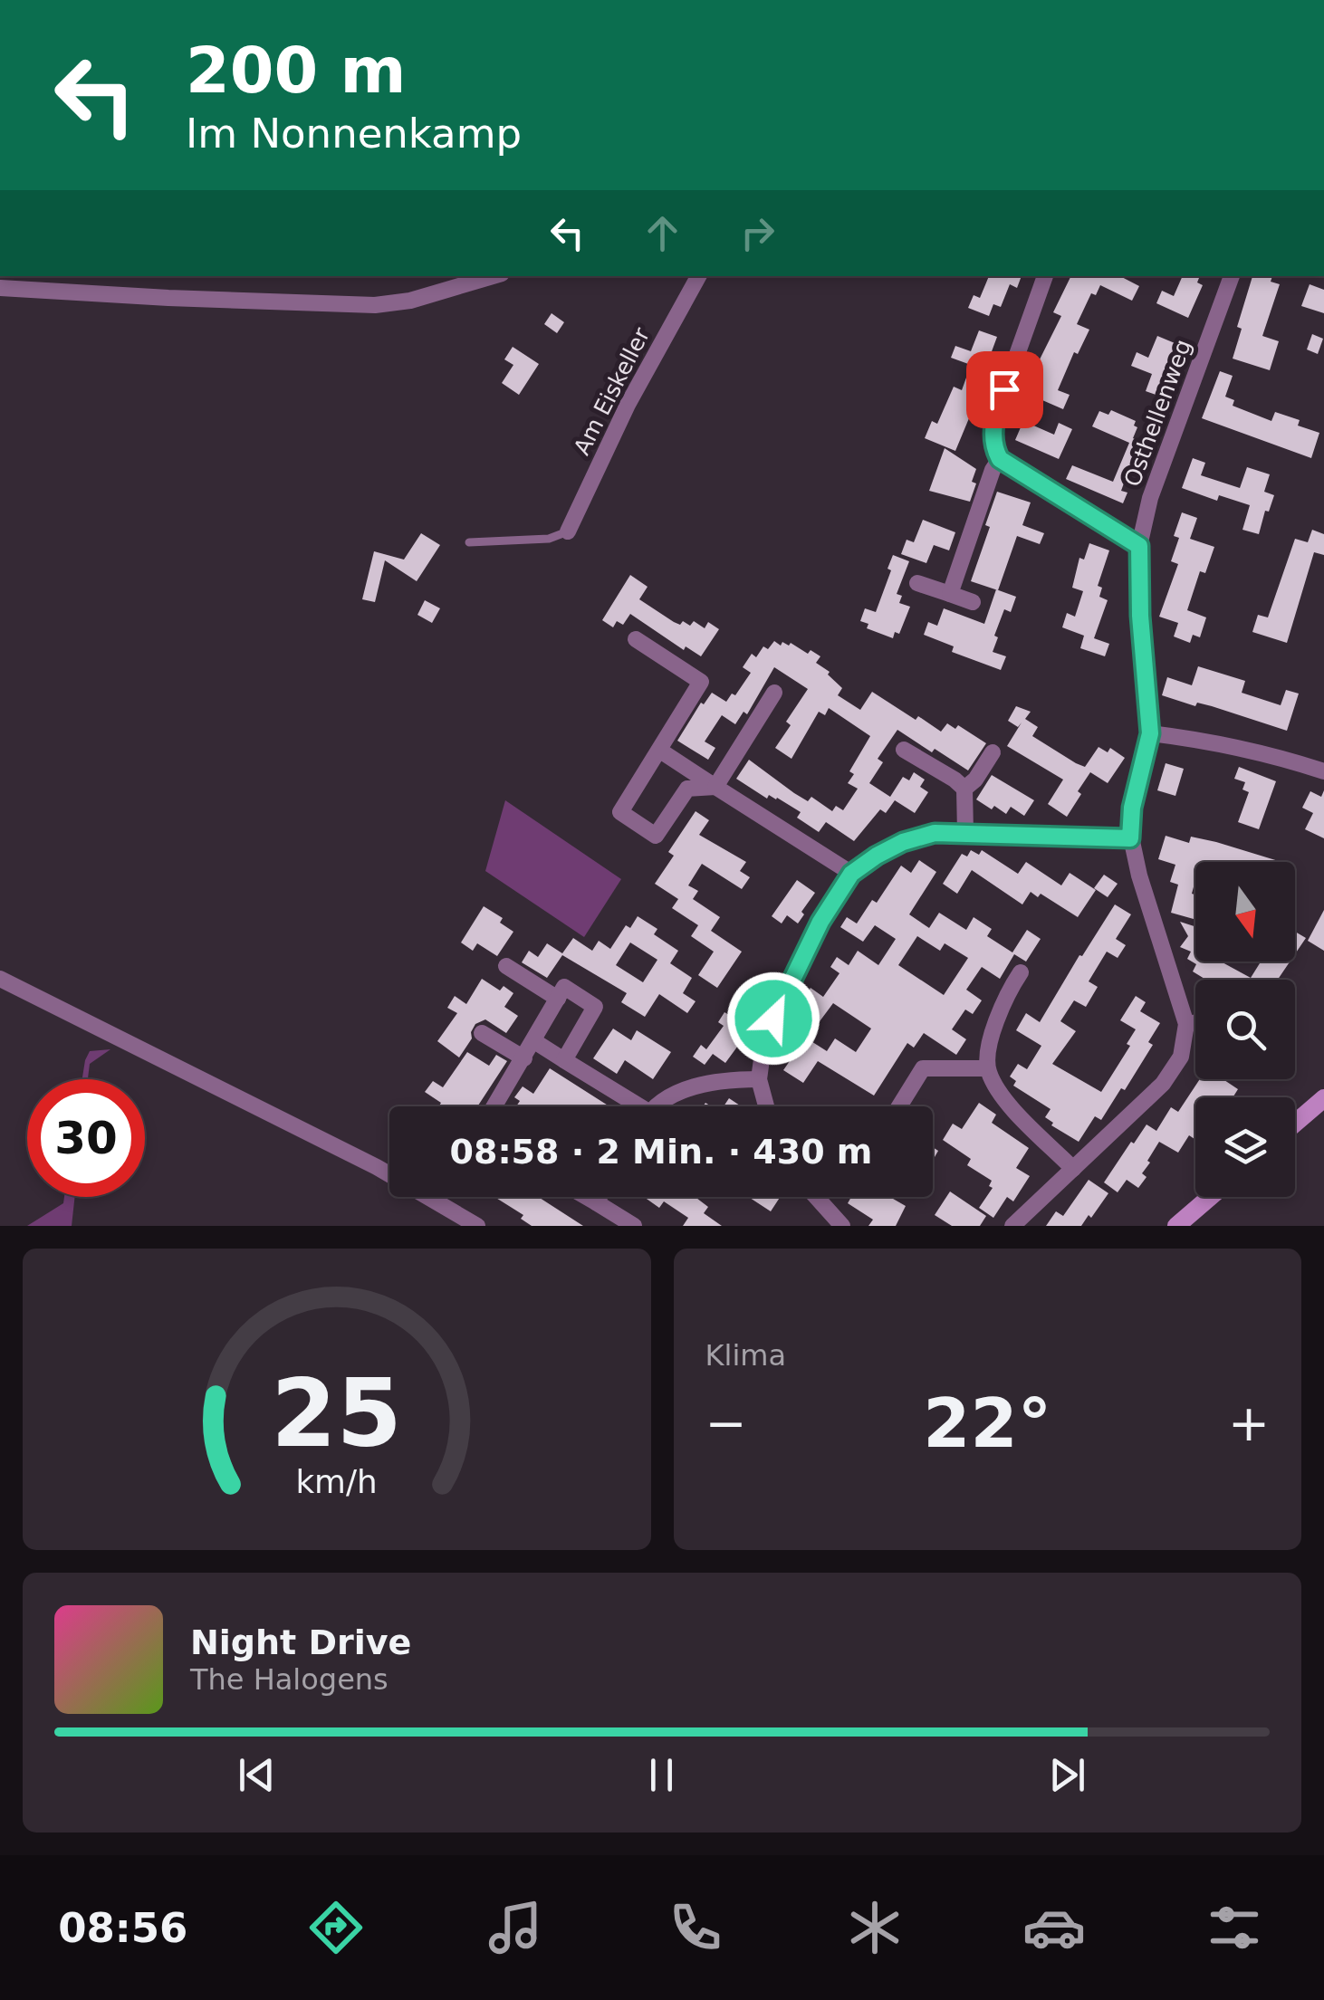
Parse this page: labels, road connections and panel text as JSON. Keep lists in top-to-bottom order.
{
  "streets": {
    "street": ["Am Eiskeller", "Osthellenweg"]
  },
  "north": "bottom",
  "page": {
    "turn": ["200 m", "Im Nonnenkamp"],
    "limit": "30",
    "trip": "08:58 · 2 Min. · 430 m",
    "tile": "Klima",
    "heat": ["−", "22°", "+"],
    "song": ["Night Drive", "The Halogens"],
    "tabs": "08:56",
    "gauge": ["25", "km/h"]
  }
}
